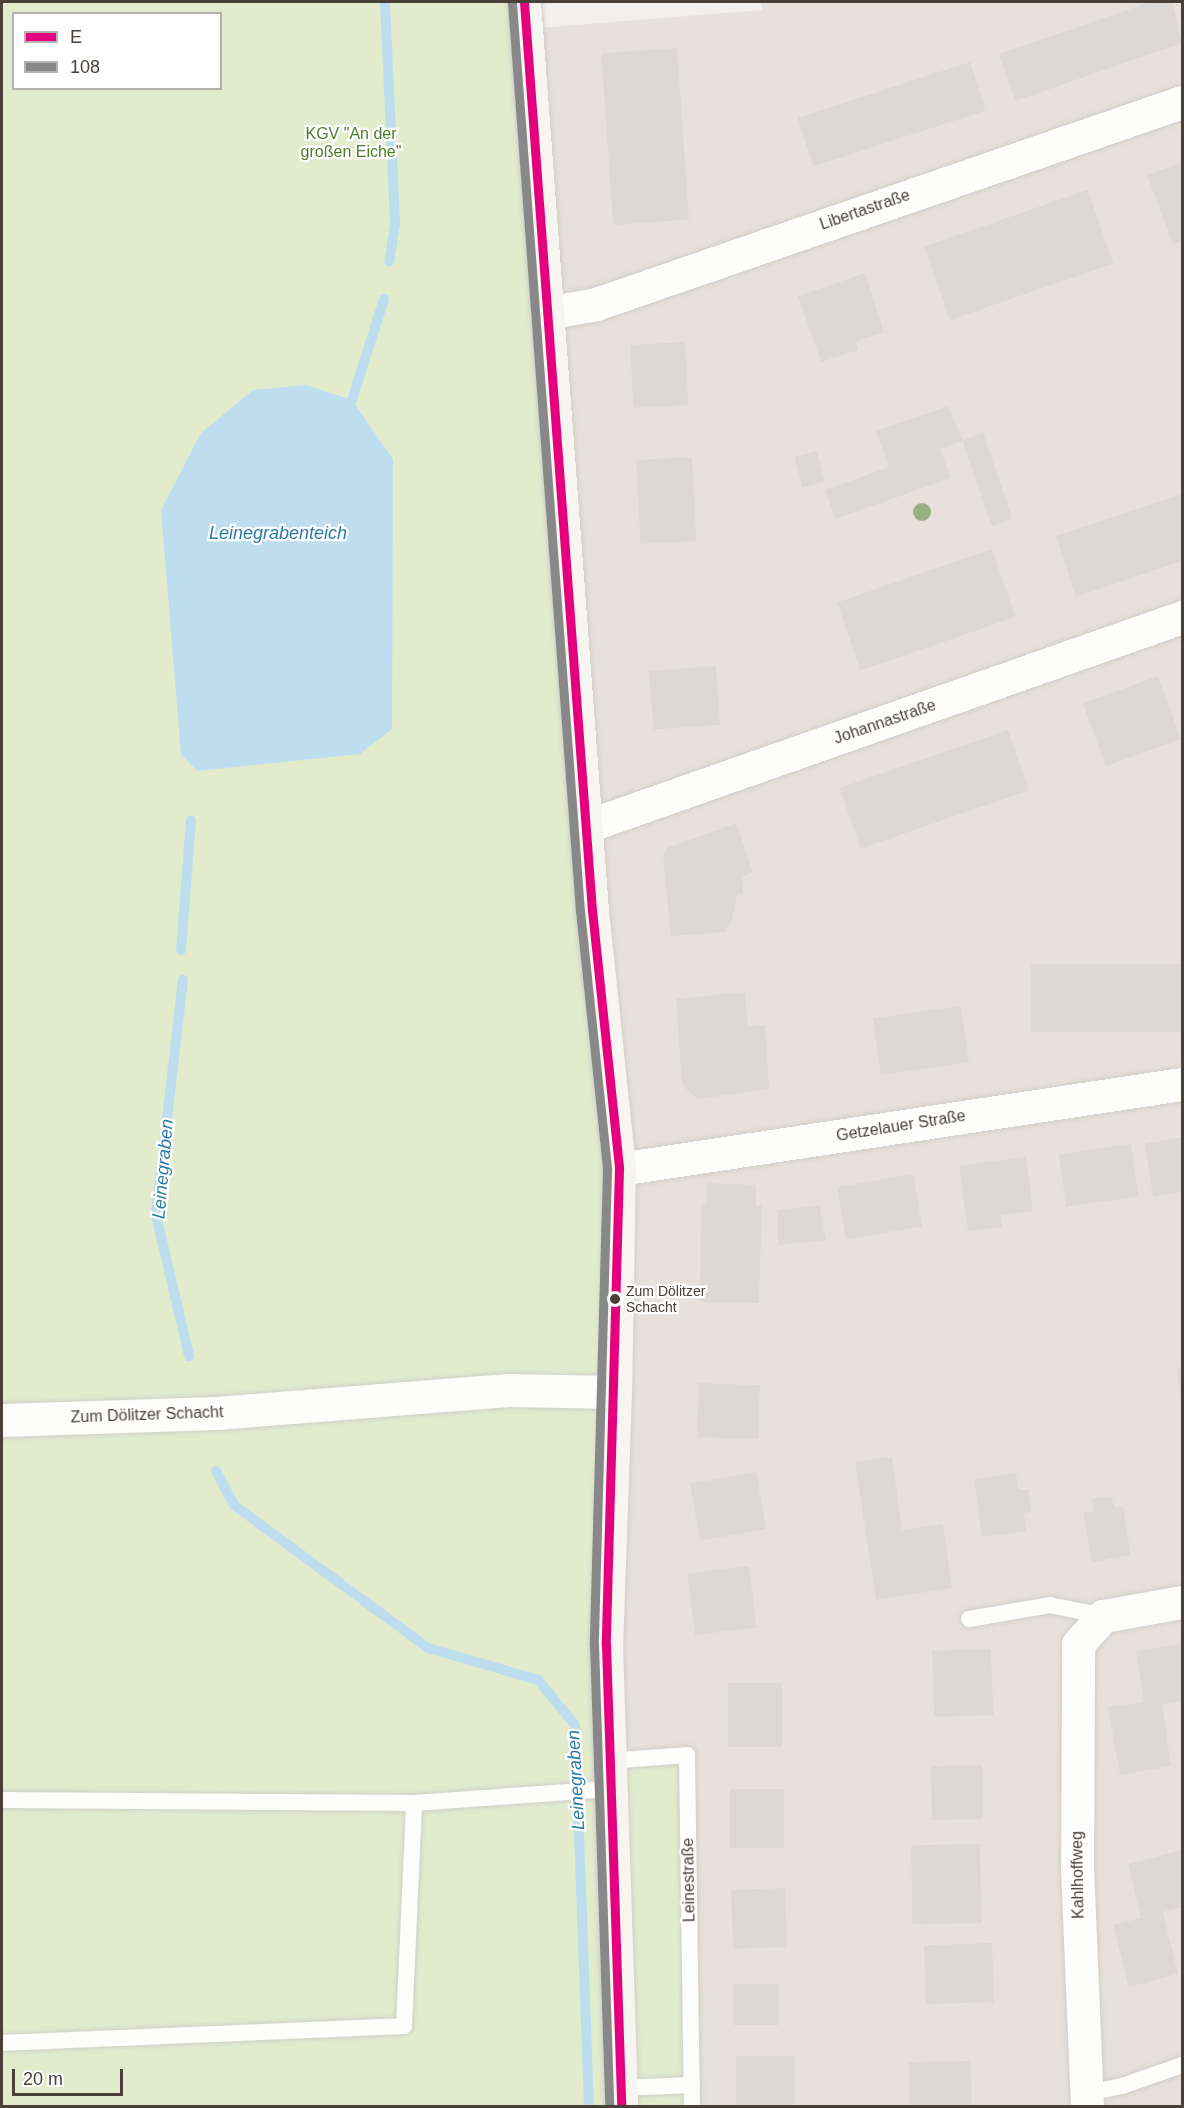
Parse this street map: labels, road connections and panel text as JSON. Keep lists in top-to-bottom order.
{
  "streets": {
    "street": [
      "Libertastraße",
      "Johannastraße",
      "Getzelauer Straße",
      "Zum Dölitzer Schacht",
      "Kahlhoffweg"
    ],
    "lane": ["Leinestraße"]
  },
  "water": ["Leinegrabenteich", "Leinegraben"],
  "parks": ["KGV \"An der großen Eiche\""],
  "places": ["Zum Dölitzer Schacht"],
  "lines": ["transit line E", "transit line 108"],
  "legend": ["E", "108"],
  "scale_bar": "20 m"
}
